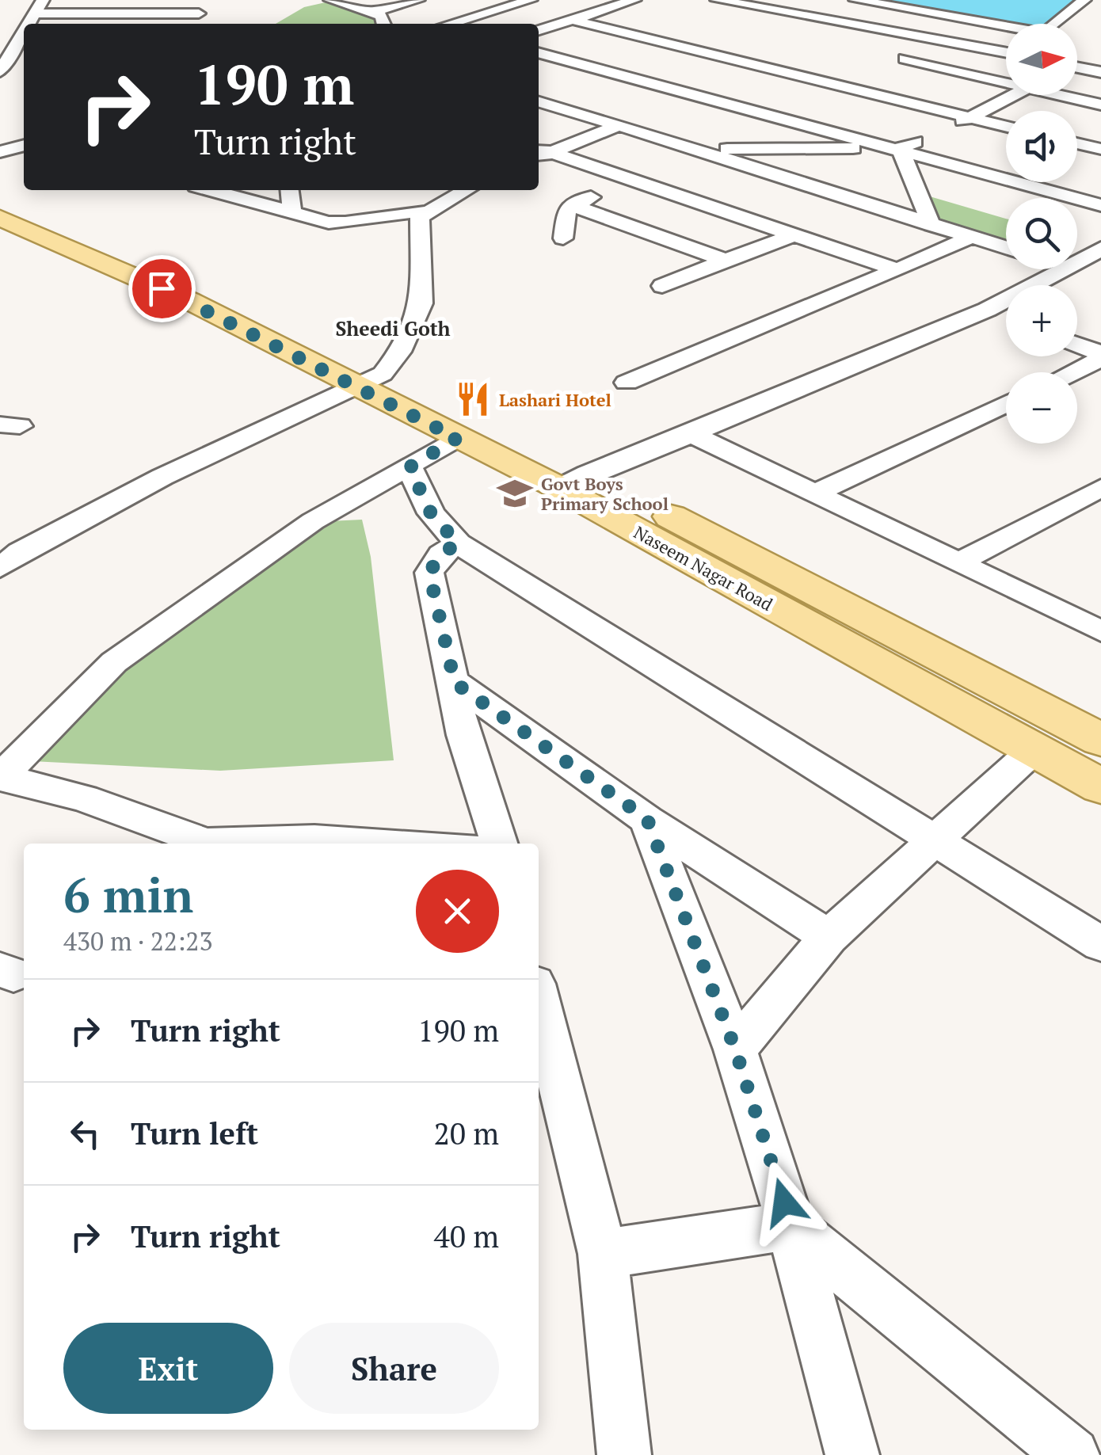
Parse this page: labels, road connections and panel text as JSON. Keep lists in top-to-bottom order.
{
  "streets": {
    "main road": ["Naseem Nagar Road"]
  },
  "districts": ["Sheedi Goth"],
  "places": {
    "restaurant": ["Lashari Hotel"],
    "school or university": ["Govt Boys Primary School"]
  },
  "north": "right",
  "page": {
    "map_buttons": ["+", "−"],
    "turn": ["190 m", "Turn right"],
    "heading": ["6 min", "430 m · 22:23"],
    "list": [
      {
        "name": "Turn right",
        "value": "190 m"
      },
      {
        "name": "Turn left",
        "value": "20 m"
      },
      {
        "name": "Turn right",
        "value": "40 m"
      }
    ],
    "buttons": ["Exit", "Share"]
  }
}
